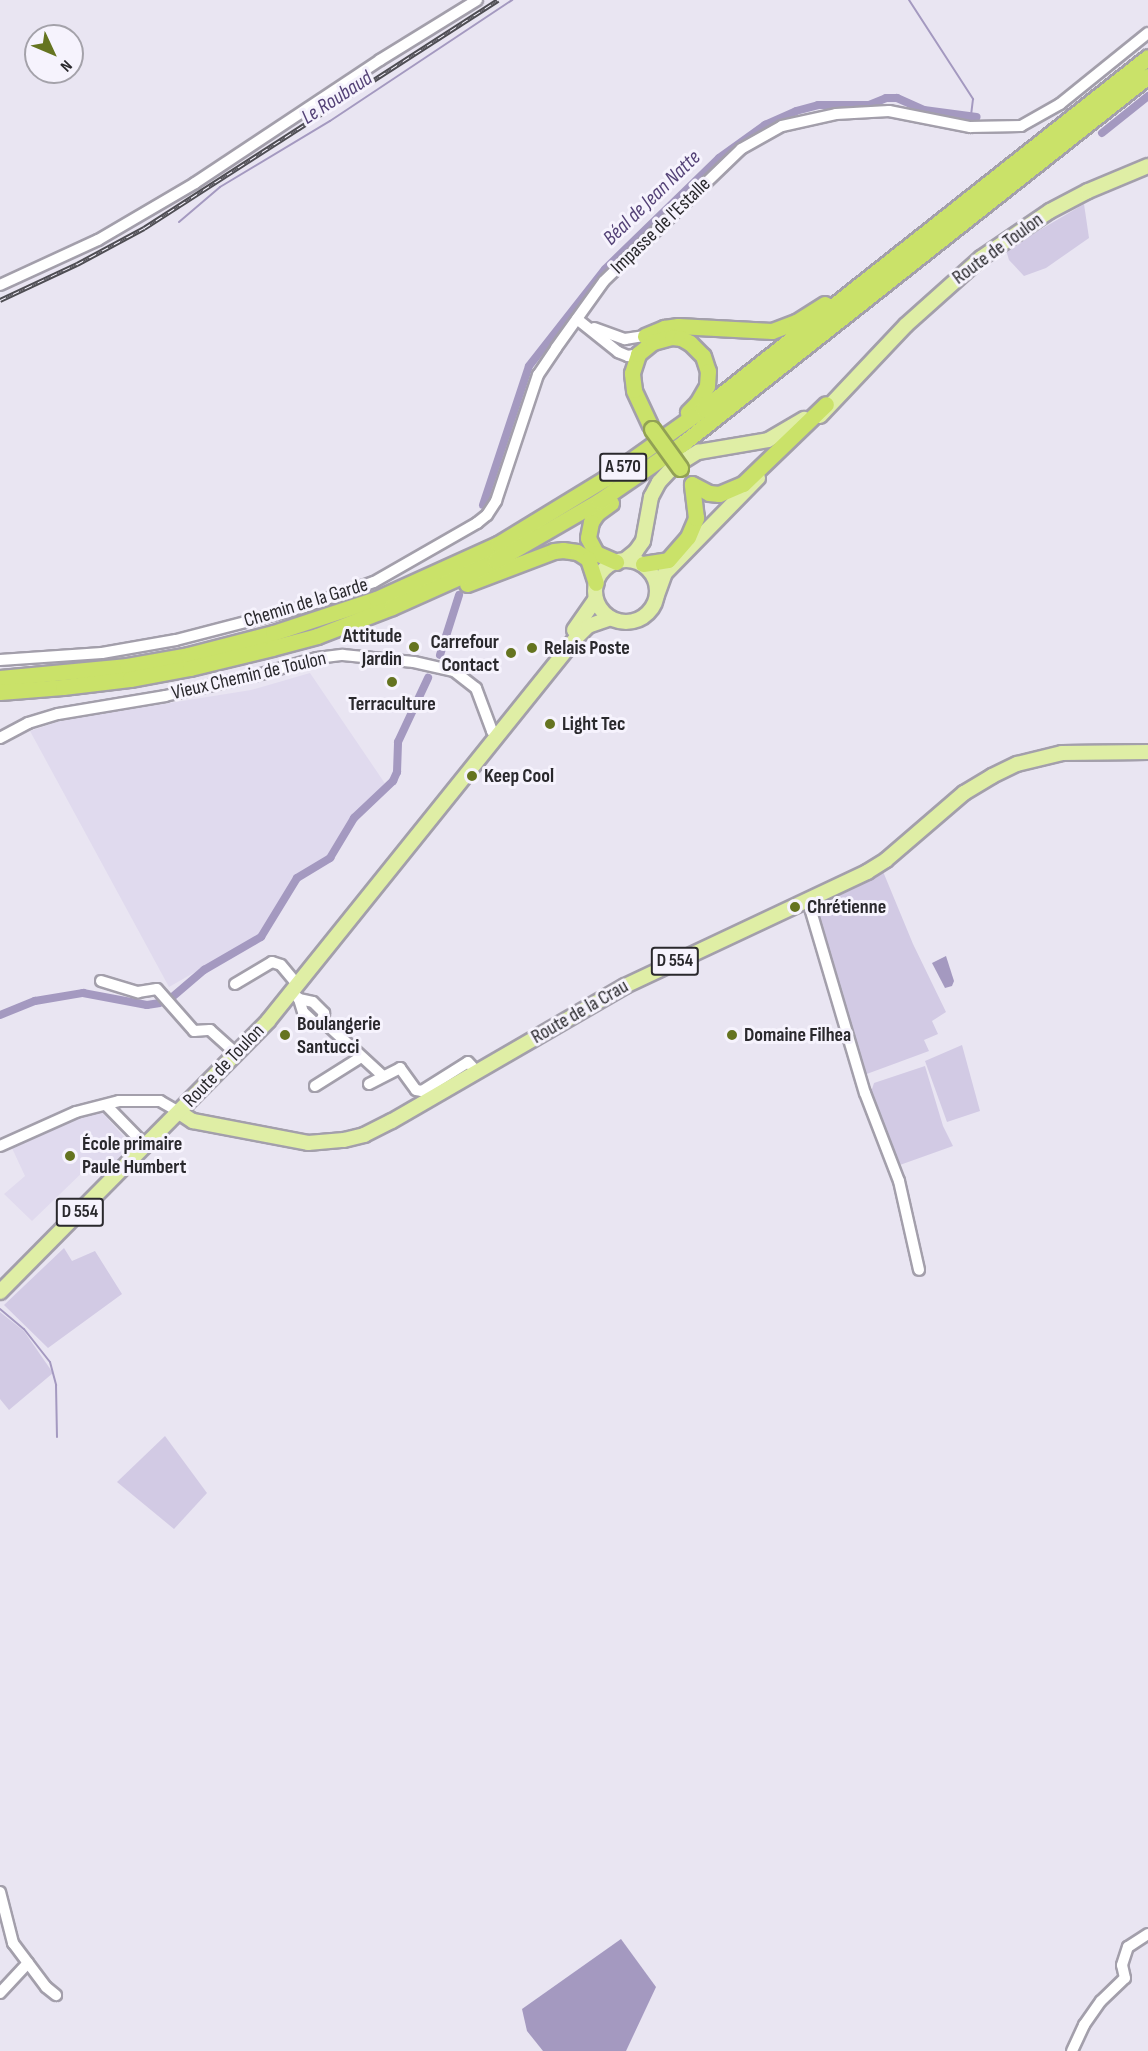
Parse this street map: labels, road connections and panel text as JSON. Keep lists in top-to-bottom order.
{
  "streets": {
    "highway": ["A 570"],
    "main road": ["Route de Toulon", "D 554", "Route de la Crau"],
    "street": ["Impasse de l'Estalle", "Chemin de la Garde", "Vieux Chemin de Toulon"]
  },
  "crossings": [
    ["Impasse de l'Estalle", "Chemin de la Garde"],
    ["Route de Toulon", "Vieux Chemin de Toulon"],
    ["Route de Toulon", "Route de la Crau"]
  ],
  "water": ["Le Roubaud", "Béal de Jean Natte"],
  "places": [
    "Attitude Jardin",
    "Relais Poste",
    "Carrefour Contact",
    "Terraculture",
    "Light Tec",
    "Keep Cool",
    "Chrétienne",
    "Boulangerie Santucci",
    "Domaine Filhea",
    "École primaire Paule Humbert"
  ],
  "north": "bottom right"
}
